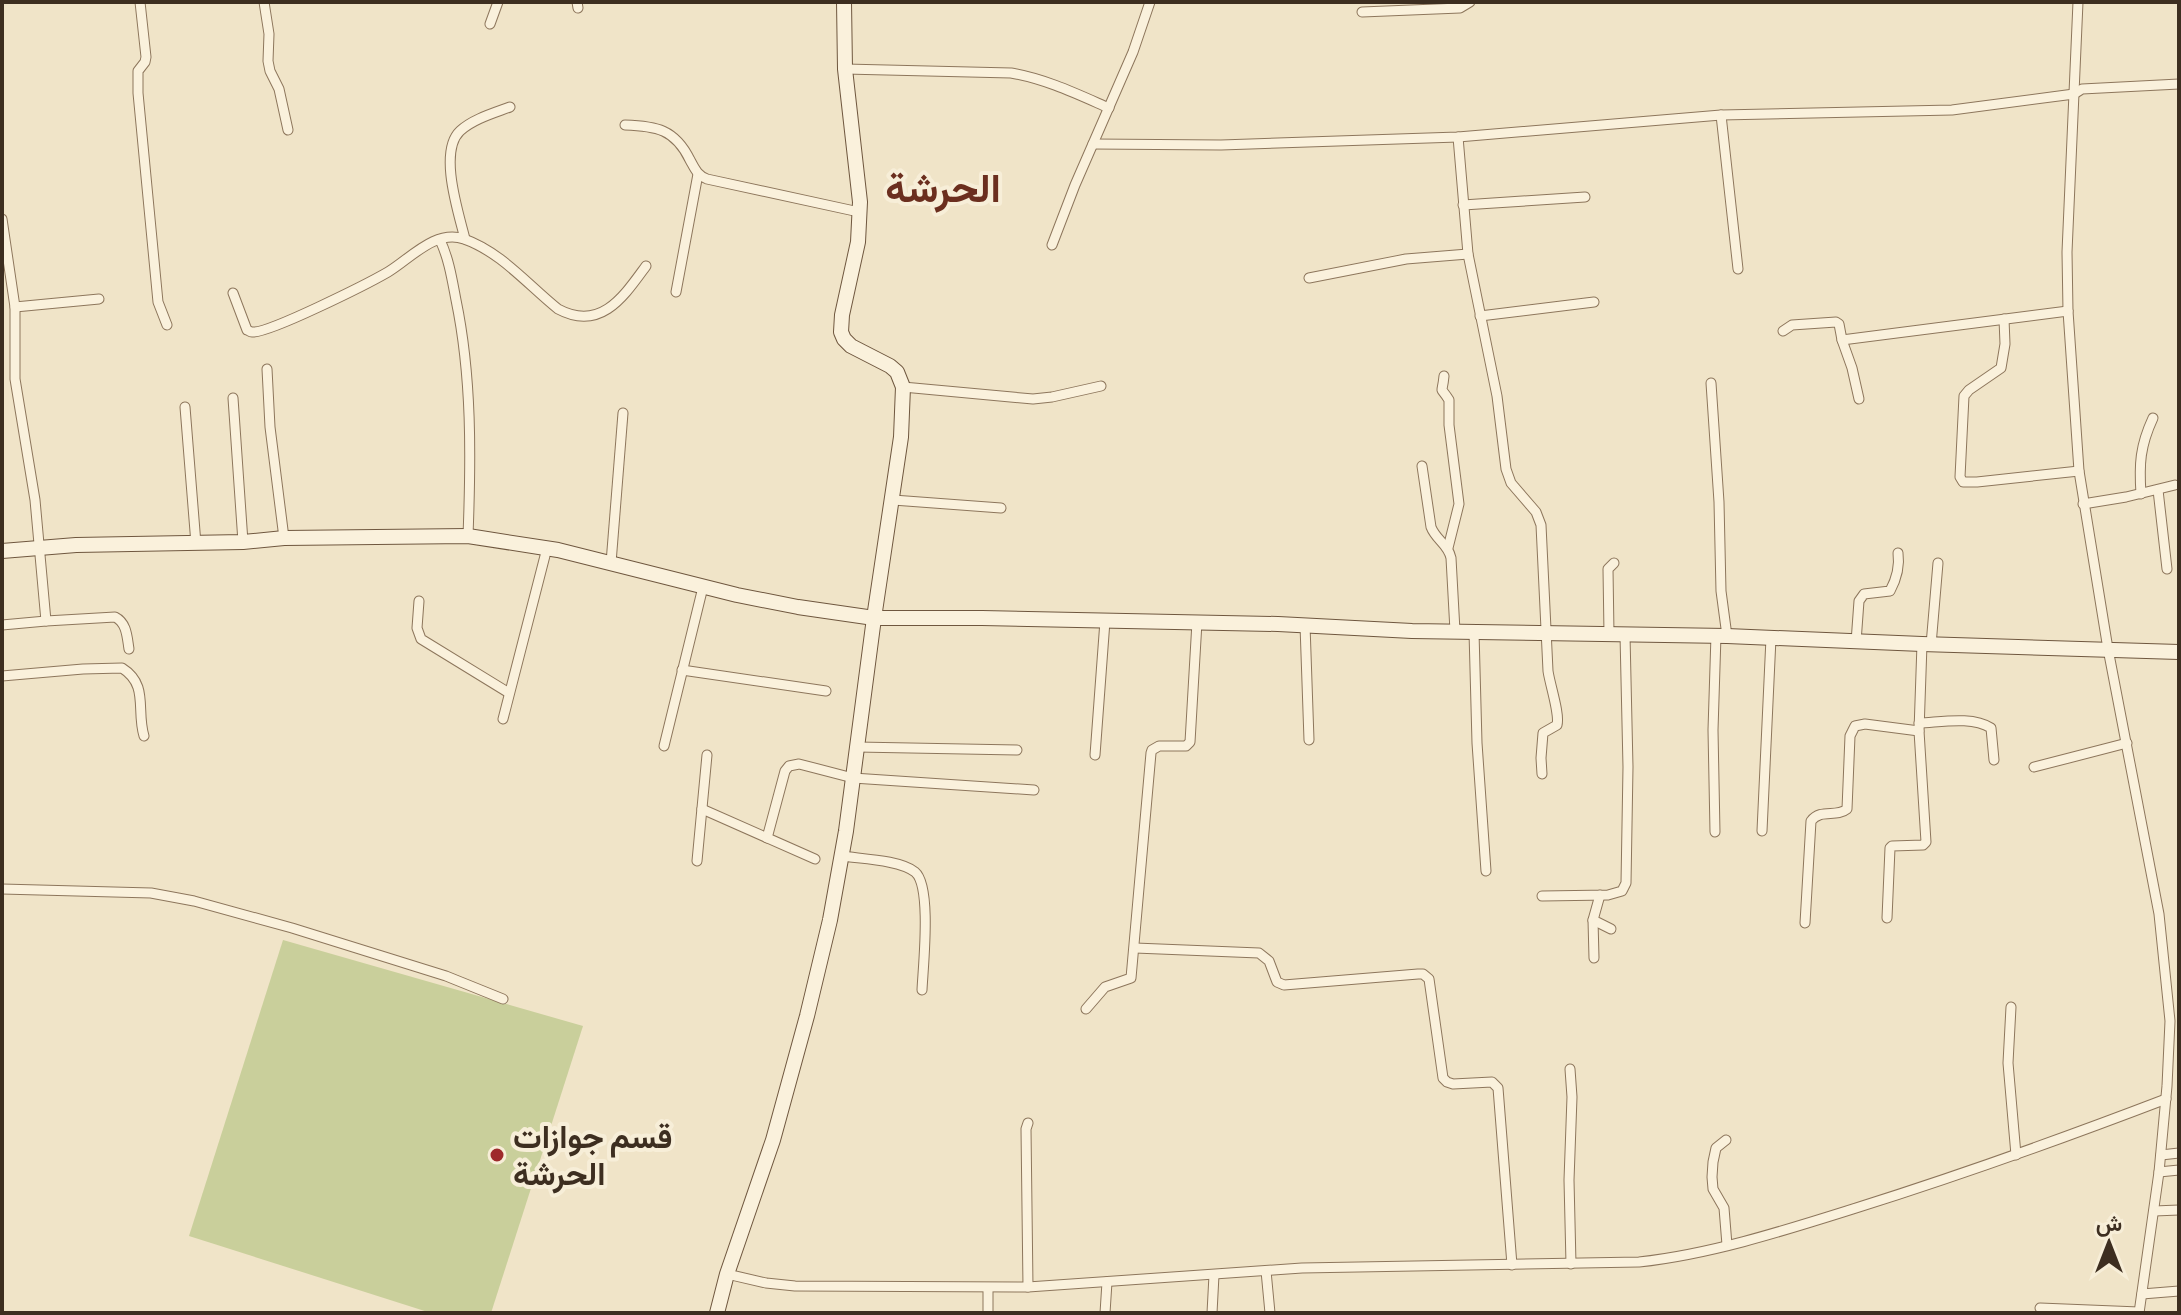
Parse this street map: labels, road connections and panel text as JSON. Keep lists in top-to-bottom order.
{
  "districts": ["الحرشة"],
  "places": ["قسم جوازات الحرشة"],
  "north": "top"
}
